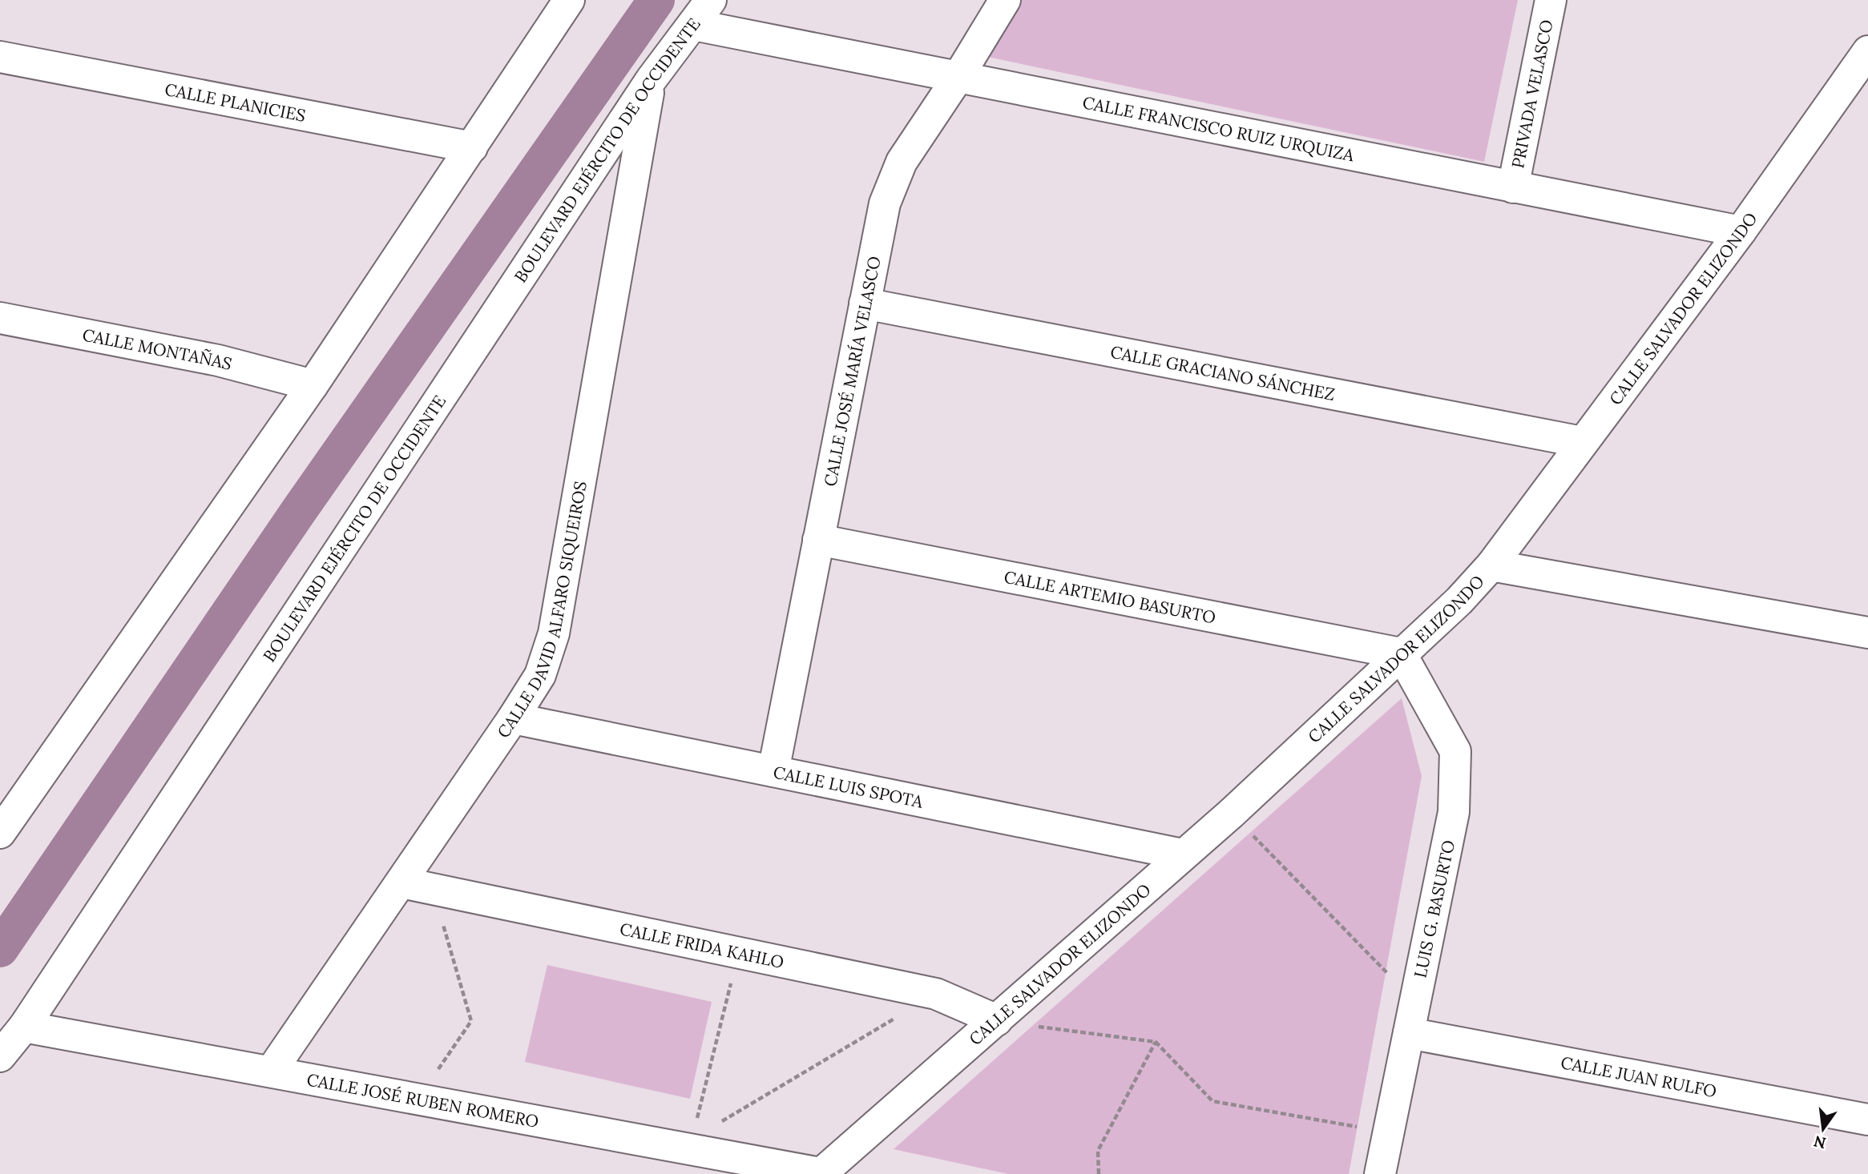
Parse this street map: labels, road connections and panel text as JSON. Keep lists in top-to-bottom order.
{
  "streets": {
    "street": [
      "PRIVADA VELASCO",
      "CALLE PLANICIES",
      "CALLE FRANCISCO RUIZ URQUIZA",
      "BOULEVARD EJÉRCITO DE OCCIDENTE",
      "CALLE SALVADOR ELIZONDO",
      "CALLE MONTAÑAS",
      "CALLE JOSÉ MARÍA VELASCO",
      "CALLE GRACIANO SÁNCHEZ",
      "CALLE ARTEMIO BASURTO",
      "CALLE DAVID ALFARO SIQUEIROS",
      "CALLE LUIS SPOTA",
      "LUIS G. BASURTO",
      "CALLE FRIDA KAHLO",
      "CALLE JUAN RULFO",
      "CALLE JOSÉ RUBEN ROMERO"
    ]
  },
  "crossings": [
    ["PRIVADA VELASCO", "CALLE FRANCISCO RUIZ URQUIZA"],
    ["CALLE FRANCISCO RUIZ URQUIZA", "BOULEVARD EJÉRCITO DE OCCIDENTE"],
    ["CALLE FRANCISCO RUIZ URQUIZA", "CALLE SALVADOR ELIZONDO"],
    ["CALLE FRANCISCO RUIZ URQUIZA", "CALLE JOSÉ MARÍA VELASCO"],
    ["BOULEVARD EJÉRCITO DE OCCIDENTE", "CALLE DAVID ALFARO SIQUEIROS"],
    ["BOULEVARD EJÉRCITO DE OCCIDENTE", "CALLE JOSÉ RUBEN ROMERO"],
    ["CALLE SALVADOR ELIZONDO", "CALLE GRACIANO SÁNCHEZ"],
    ["CALLE SALVADOR ELIZONDO", "CALLE ARTEMIO BASURTO"],
    ["CALLE SALVADOR ELIZONDO", "CALLE LUIS SPOTA"],
    ["CALLE SALVADOR ELIZONDO", "LUIS G. BASURTO"],
    ["CALLE SALVADOR ELIZONDO", "CALLE FRIDA KAHLO"],
    ["CALLE SALVADOR ELIZONDO", "CALLE JOSÉ RUBEN ROMERO"],
    ["CALLE JOSÉ MARÍA VELASCO", "CALLE GRACIANO SÁNCHEZ"],
    ["CALLE JOSÉ MARÍA VELASCO", "CALLE ARTEMIO BASURTO"],
    ["CALLE JOSÉ MARÍA VELASCO", "CALLE LUIS SPOTA"],
    ["CALLE ARTEMIO BASURTO", "LUIS G. BASURTO"],
    ["CALLE DAVID ALFARO SIQUEIROS", "CALLE LUIS SPOTA"],
    ["CALLE DAVID ALFARO SIQUEIROS", "CALLE FRIDA KAHLO"],
    ["CALLE DAVID ALFARO SIQUEIROS", "CALLE JOSÉ RUBEN ROMERO"],
    ["LUIS G. BASURTO", "CALLE JUAN RULFO"]
  ],
  "north": "bottom"
}
